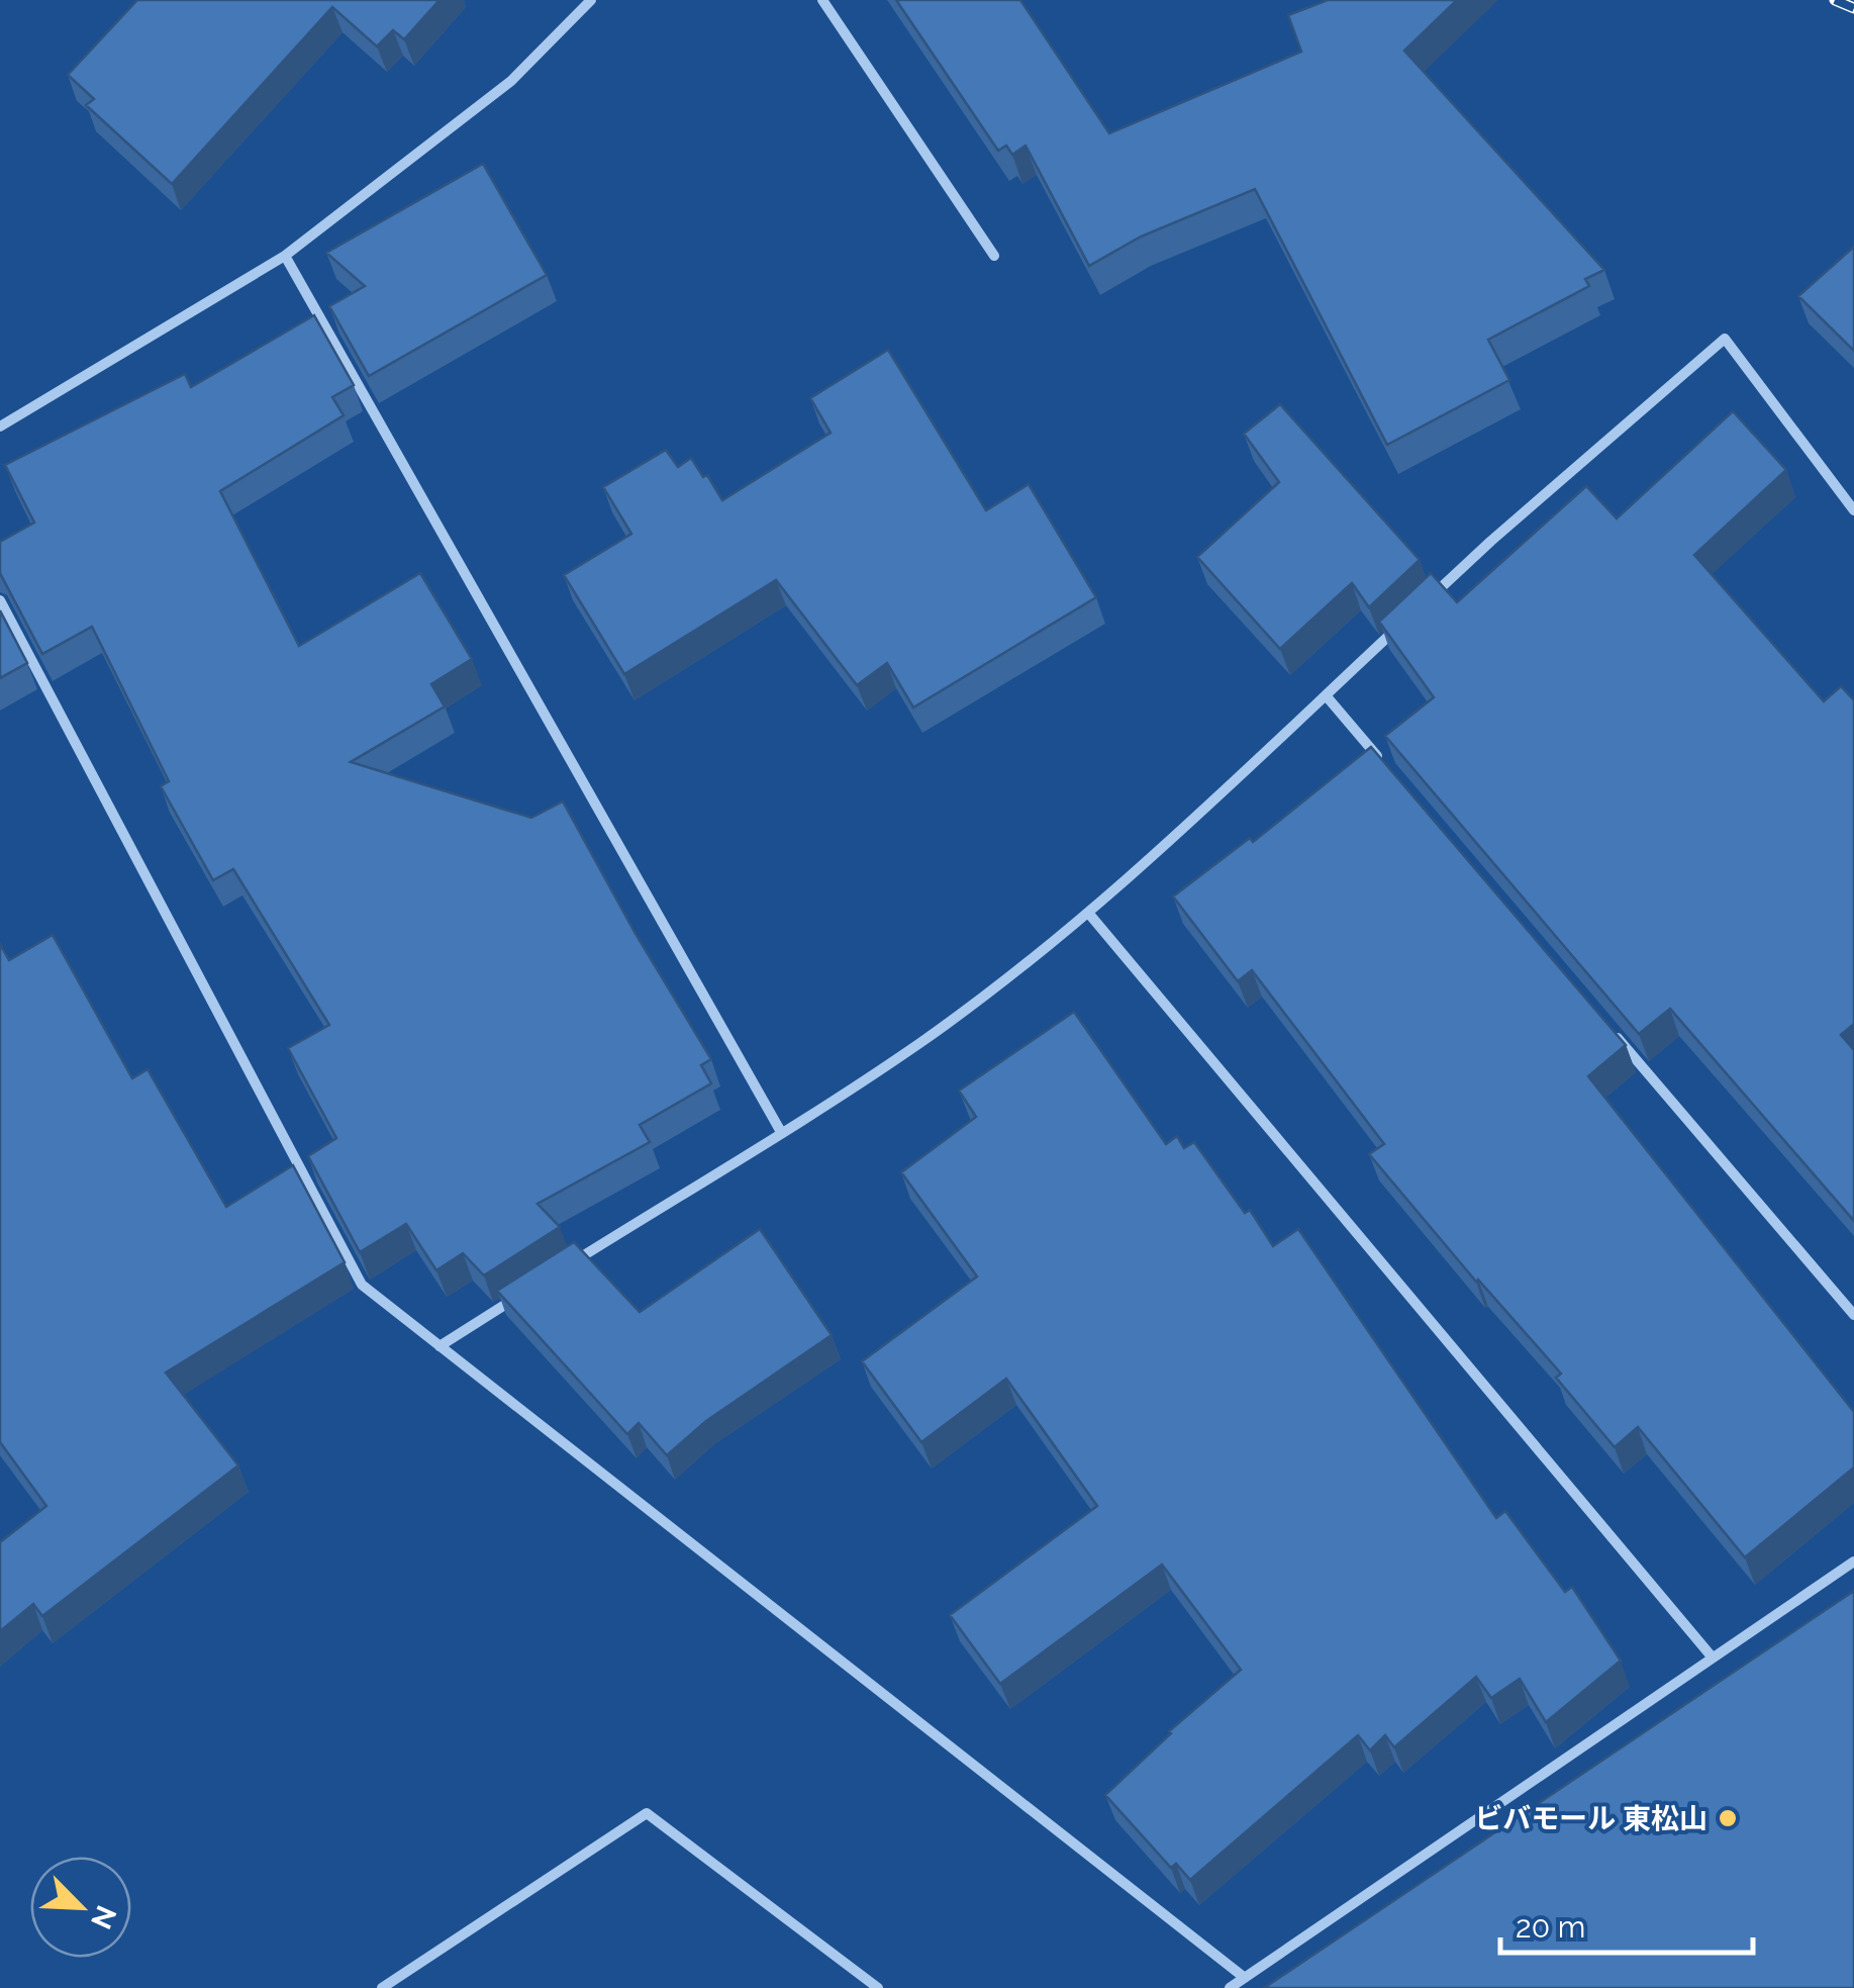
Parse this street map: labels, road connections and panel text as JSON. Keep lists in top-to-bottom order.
{
  "places": ["ビバモール 東松山"],
  "scale_bar": "20 m",
  "north": "bottom right"
}
